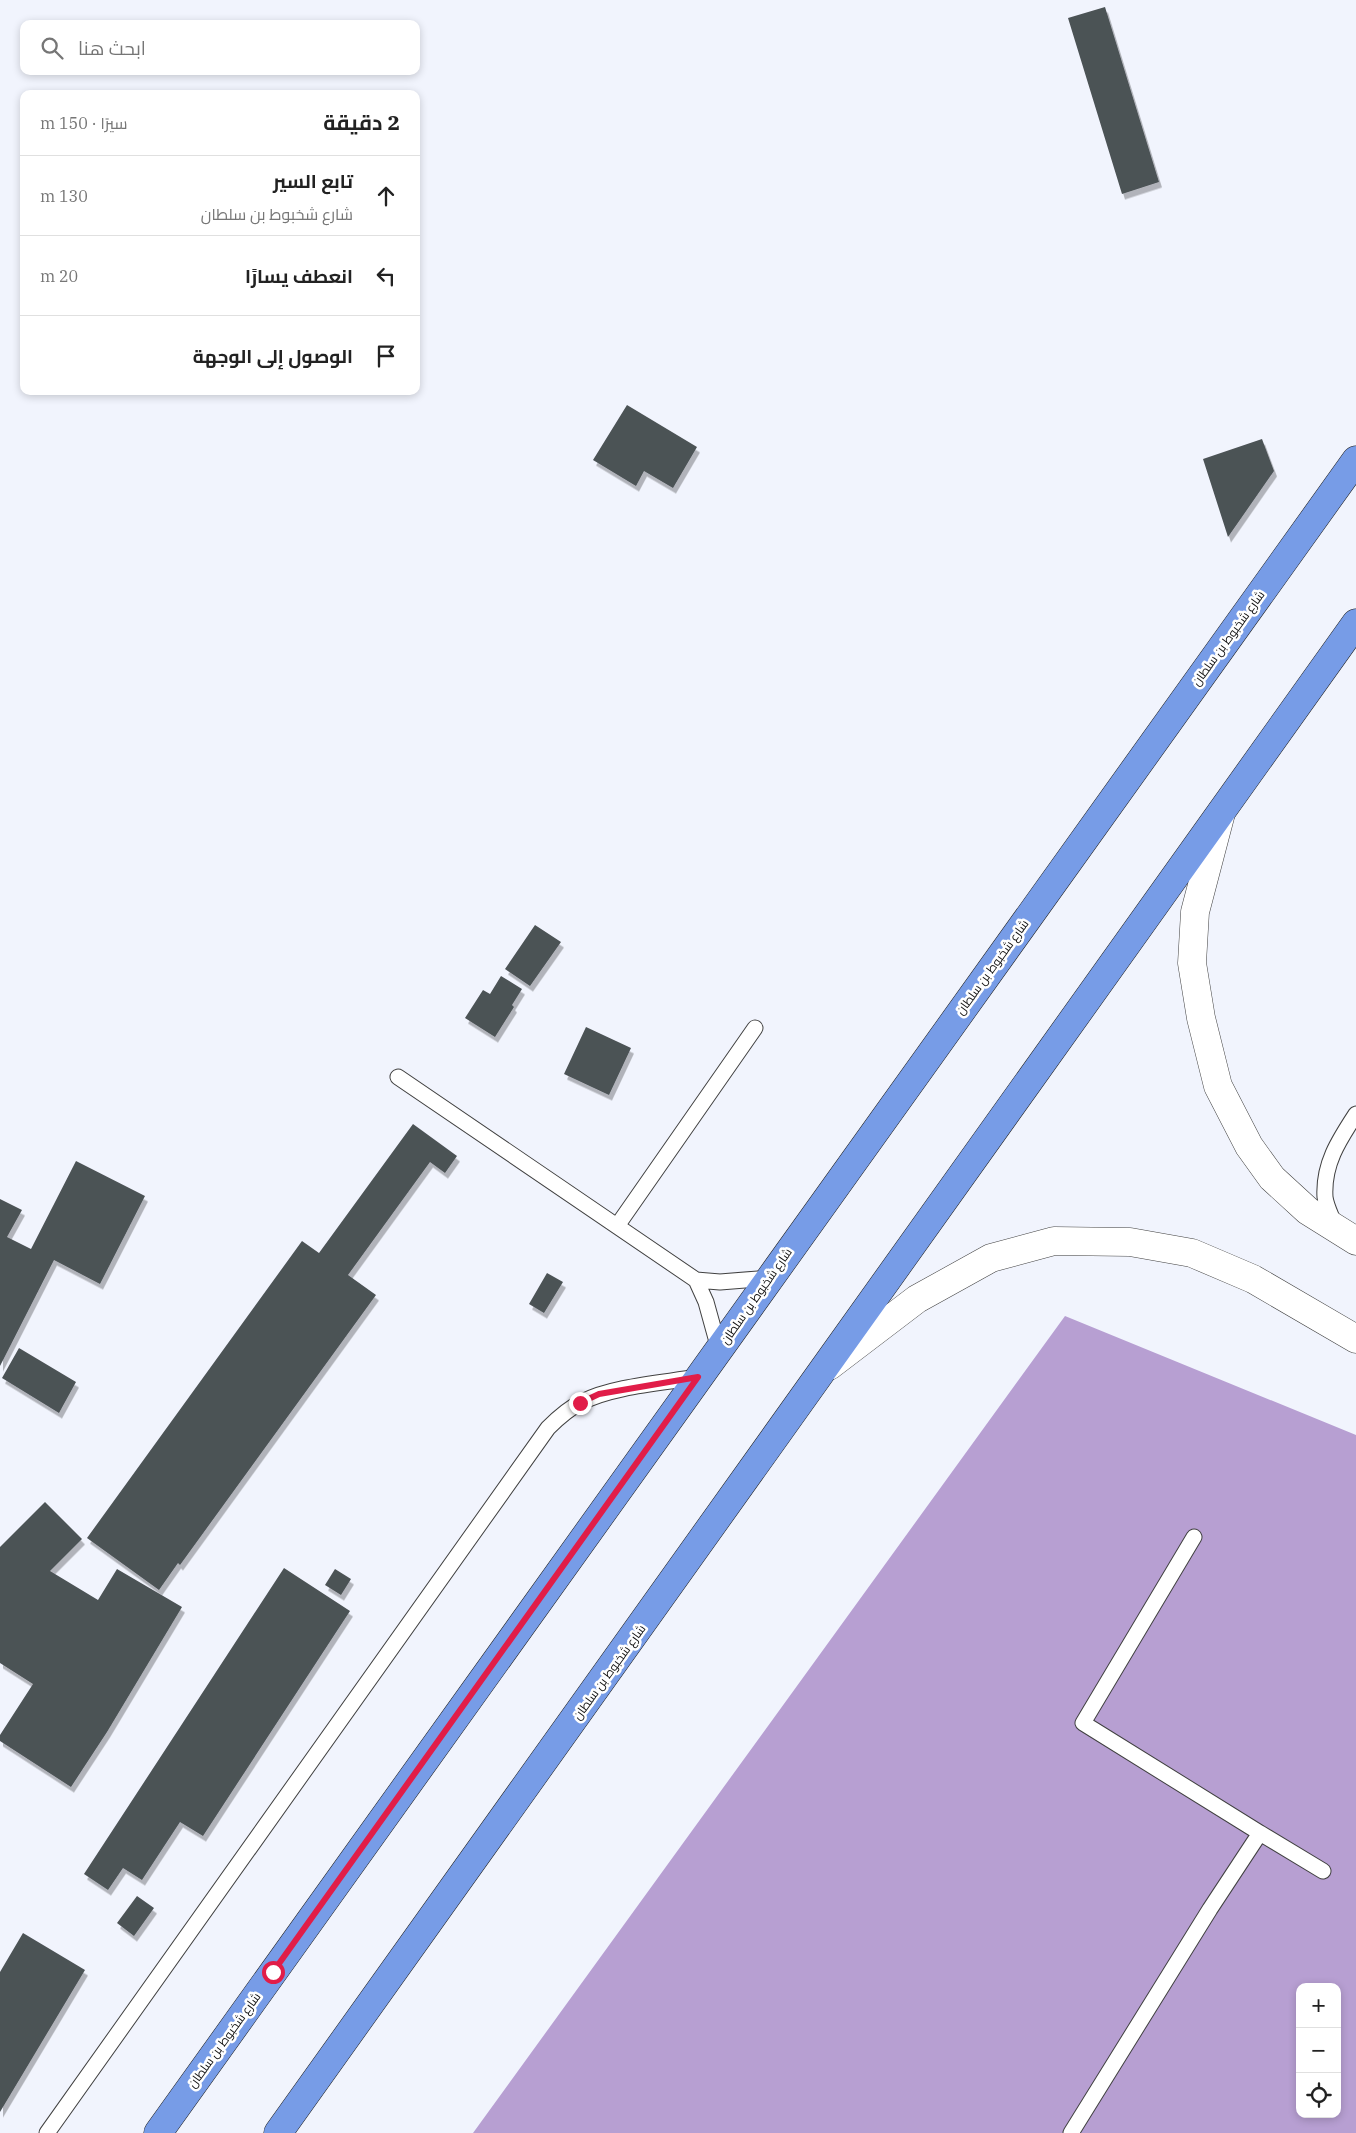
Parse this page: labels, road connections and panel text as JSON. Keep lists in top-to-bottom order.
{
  "streets": {
    "main road": ["شارع شخبوط بن سلطان"]
  },
  "page": {
    "search": "ابحث هنا",
    "heading": ["2 دقيقة", "سيرًا · 150 m"],
    "list": [
      ["تابع السير", "شارع شخبوط بن سلطان", "130 m"],
      ["انعطف يسارًا", "20 m"],
      "الوصول إلى الوجهة"
    ],
    "map_buttons": ["+", "−"]
  }
}
